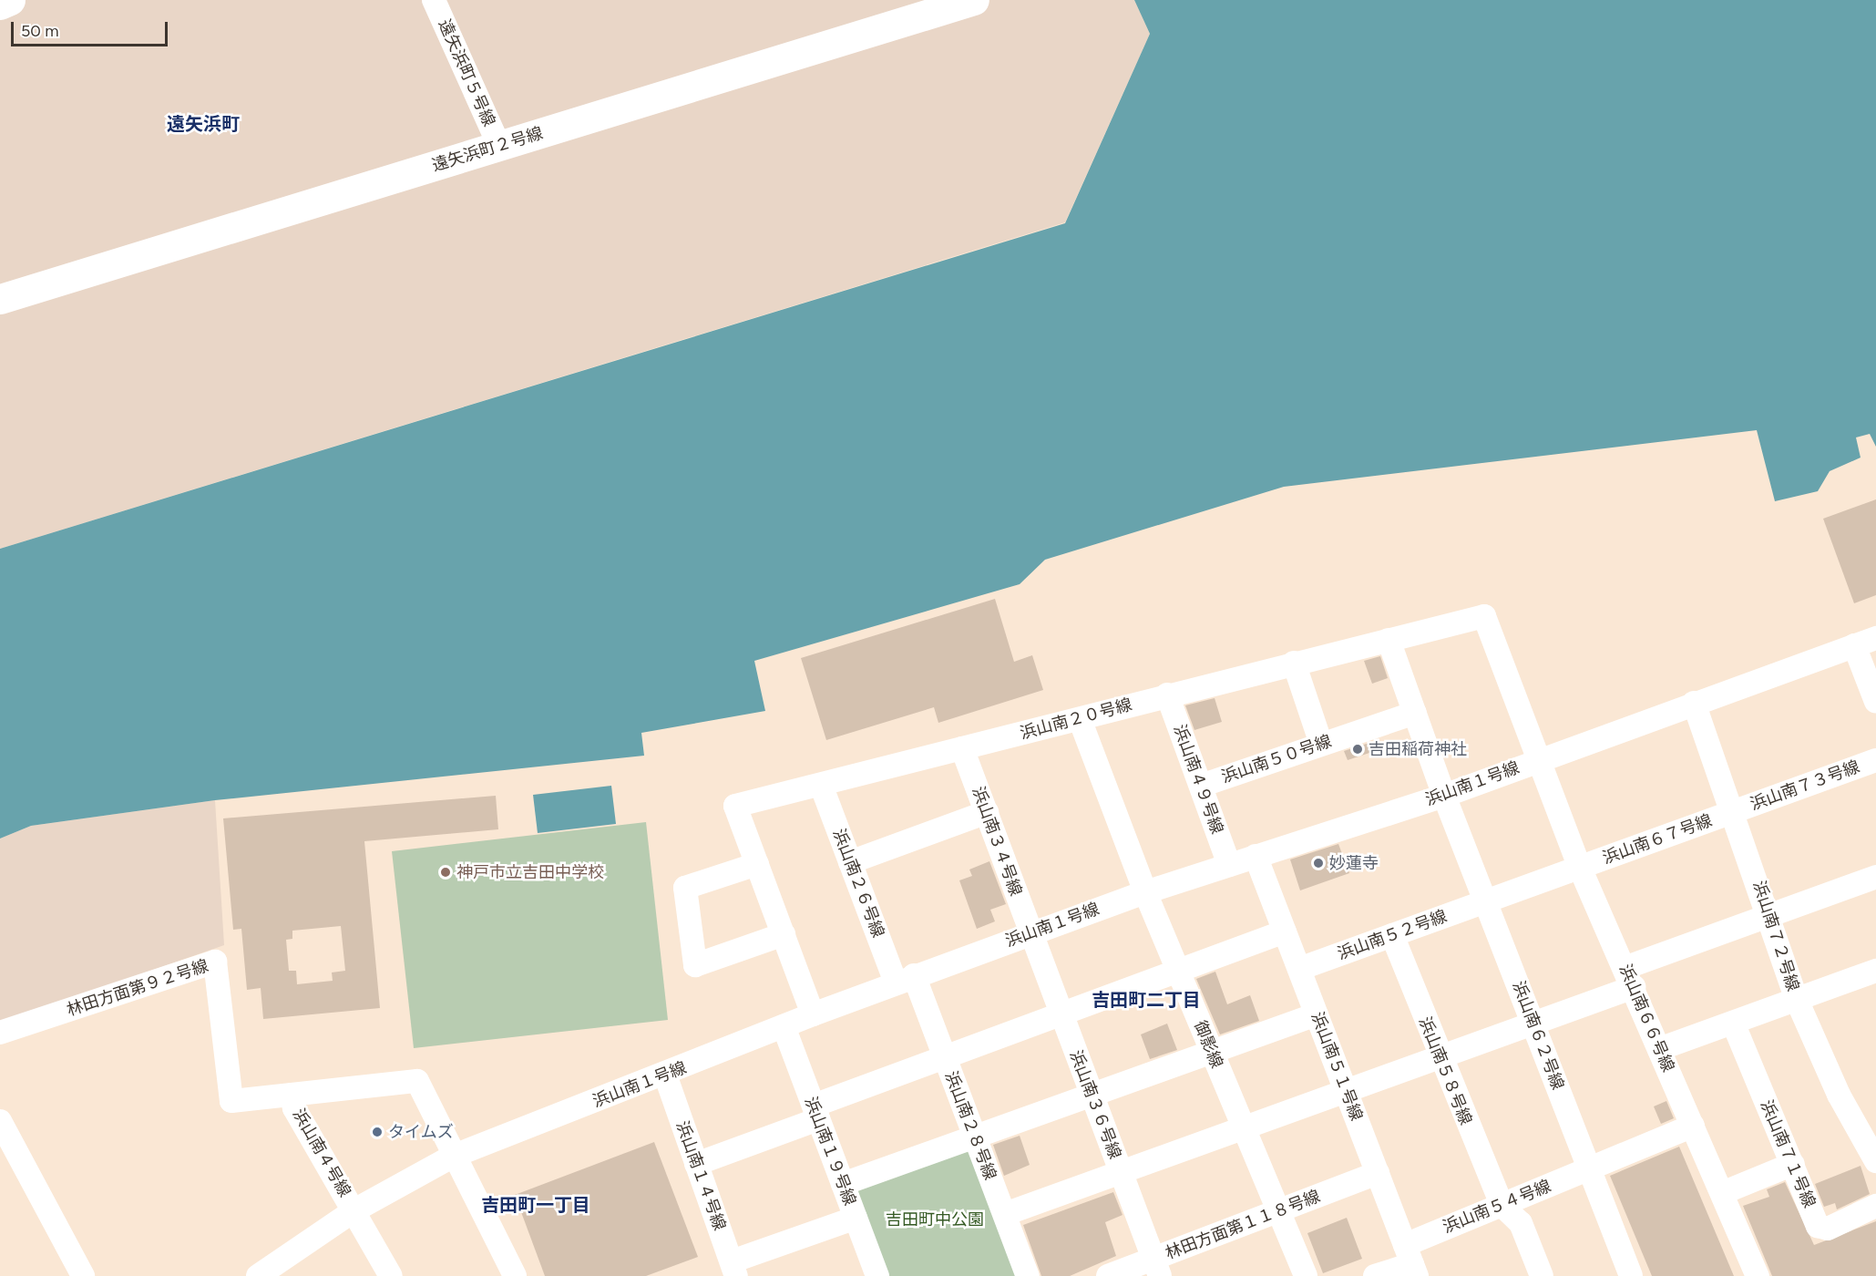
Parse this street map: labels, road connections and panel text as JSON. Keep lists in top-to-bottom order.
{
  "streets": {
    "street": [
      "遠矢浜町５号線",
      "遠矢浜町２号線",
      "浜山南２０号線",
      "浜山南５０号線",
      "浜山南４９号線",
      "浜山南１号線",
      "浜山南７３号線",
      "浜山南６７号線",
      "浜山南３４号線",
      "浜山南２６号線",
      "浜山南５２号線",
      "浜山南７２号線",
      "林田方面第９２号線",
      "浜山南６６号線",
      "浜山南６２号線",
      "御影線",
      "浜山南５１号線",
      "浜山南５８号線",
      "浜山南３６号線",
      "浜山南２８号線",
      "浜山南１９号線",
      "浜山南４号線",
      "浜山南７１号線",
      "浜山南１４号線",
      "浜山南５４号線",
      "林田方面第１１８号線"
    ]
  },
  "crossings": [
    ["遠矢浜町５号線", "遠矢浜町２号線"],
    ["浜山南２０号線", "浜山南４９号線"],
    ["浜山南２０号線", "浜山南１号線"],
    ["浜山南２０号線", "浜山南３４号線"],
    ["浜山南２０号線", "浜山南２６号線"],
    ["浜山南２０号線", "浜山南６６号線"],
    ["浜山南２０号線", "浜山南６２号線"],
    ["浜山南２０号線", "御影線"],
    ["浜山南５０号線", "浜山南４９号線"],
    ["浜山南５０号線", "浜山南６２号線"],
    ["浜山南４９号線", "浜山南１号線"],
    ["浜山南１号線", "浜山南３４号線"],
    ["浜山南１号線", "浜山南２６号線"],
    ["浜山南１号線", "浜山南７２号線"],
    ["浜山南１号線", "林田方面第９２号線"],
    ["浜山南１号線", "浜山南６６号線"],
    ["浜山南１号線", "浜山南６２号線"],
    ["浜山南１号線", "御影線"],
    ["浜山南１号線", "浜山南５１号線"],
    ["浜山南１号線", "浜山南３６号線"],
    ["浜山南１号線", "浜山南２８号線"],
    ["浜山南１号線", "浜山南１９号線"],
    ["浜山南１号線", "浜山南４号線"],
    ["浜山南１号線", "浜山南１４号線"],
    ["浜山南７３号線", "浜山南６７号線"],
    ["浜山南７３号線", "浜山南７２号線"],
    ["浜山南６７号線", "浜山南５２号線"],
    ["浜山南６７号線", "浜山南７２号線"],
    ["浜山南６７号線", "浜山南６６号線"],
    ["浜山南６７号線", "浜山南６２号線"],
    ["浜山南３４号線", "浜山南３６号線"],
    ["浜山南２６号線", "浜山南２８号線"],
    ["浜山南５２号線", "浜山南６２号線"],
    ["浜山南５２号線", "浜山南５１号線"],
    ["浜山南５２号線", "浜山南５８号線"],
    ["林田方面第９２号線", "浜山南４号線"],
    ["浜山南６６号線", "浜山南５４号線"],
    ["浜山南６２号線", "浜山南５４号線"],
    ["御影線", "林田方面第１１８号線"],
    ["浜山南５１号線", "浜山南５４号線"],
    ["浜山南５１号線", "林田方面第１１８号線"],
    ["浜山南５８号線", "浜山南５４号線"],
    ["浜山南３６号線", "林田方面第１１８号線"]
  ],
  "districts": ["遠矢浜町", "吉田町二丁目", "吉田町一丁目"],
  "parks": ["吉田町中公園"],
  "places": [
    "吉田稲荷神社",
    "妙蓮寺",
    "神戸市立吉田中学校",
    "タイムズ"
  ],
  "scale_bar": "50 m"
}
